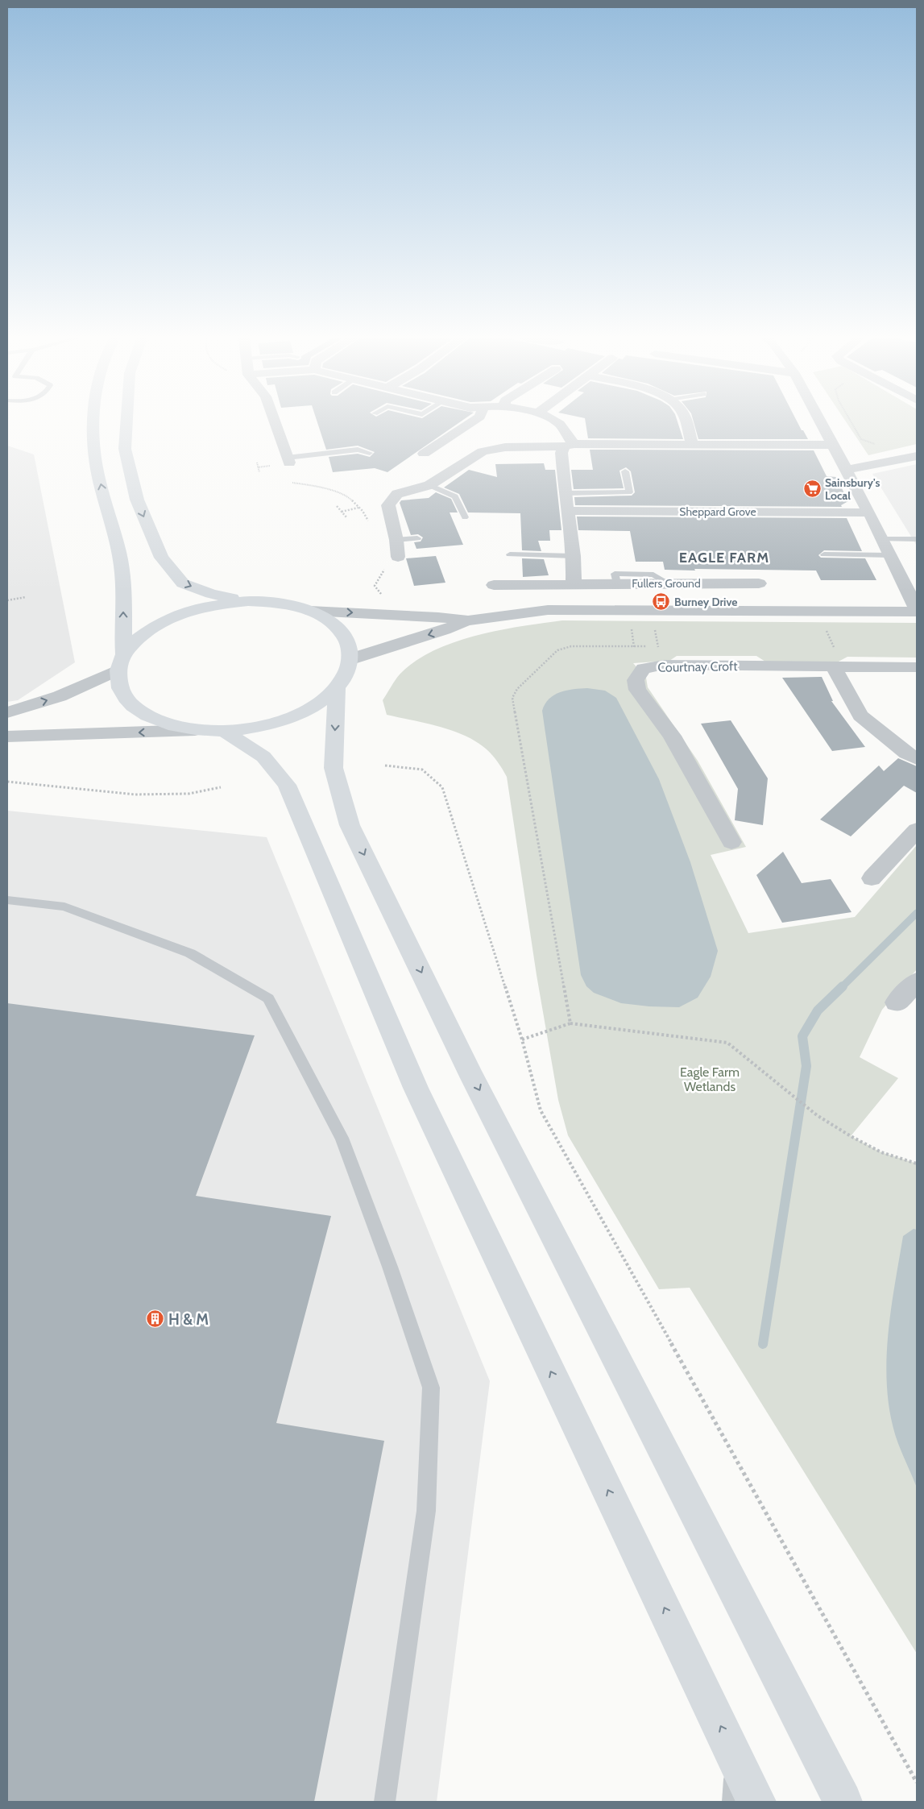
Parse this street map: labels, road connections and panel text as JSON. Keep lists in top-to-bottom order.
{
  "streets": {
    "street": ["Sheppard Grove", "Fullers Ground", "Courtnay Croft"]
  },
  "districts": ["EAGLE FARM"],
  "parks": ["Eagle Farm Wetlands"],
  "places": {
    "supermarket": ["Sainsbury's Local"],
    "bus stop": ["Burney Drive"],
    "building": ["H & M"]
  }
}
